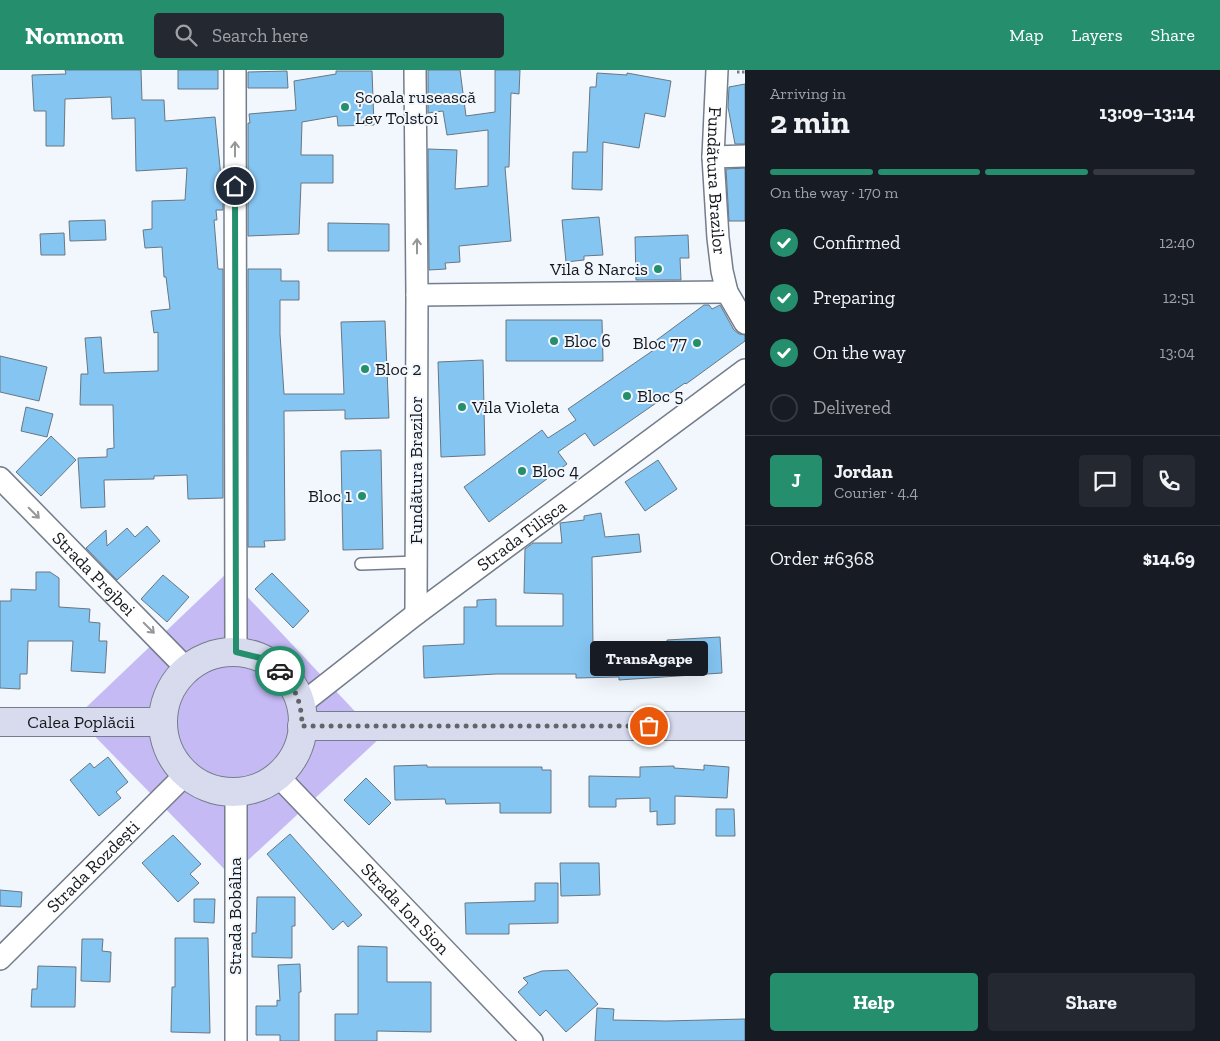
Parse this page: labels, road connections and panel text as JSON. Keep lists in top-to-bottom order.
{
  "streets": {
    "main road": ["Calea Poplăcii"],
    "street": [
      "Fundătura Brazilor",
      "Strada Tilișca",
      "Strada Prejbei",
      "Strada Rozdești",
      "Strada Ion Sion",
      "Strada Bobâlna"
    ]
  },
  "crossings": [
    ["Fundătura Brazilor", "Strada Tilișca"],
    ["Strada Tilișca", "Strada Prejbei"],
    ["Strada Tilișca", "Calea Poplăcii"],
    ["Strada Tilișca", "Strada Rozdești"],
    ["Strada Tilișca", "Strada Ion Sion"],
    ["Strada Tilișca", "Strada Bobâlna"],
    ["Strada Prejbei", "Calea Poplăcii"],
    ["Strada Prejbei", "Strada Rozdești"],
    ["Strada Prejbei", "Strada Ion Sion"],
    ["Strada Prejbei", "Strada Bobâlna"],
    ["Calea Poplăcii", "Strada Rozdești"],
    ["Calea Poplăcii", "Strada Ion Sion"],
    ["Calea Poplăcii", "Strada Bobâlna"],
    ["Strada Rozdești", "Strada Ion Sion"],
    ["Strada Rozdești", "Strada Bobâlna"],
    ["Strada Ion Sion", "Strada Bobâlna"]
  ],
  "one_way": ["Strada Prejbei"],
  "places": [
    "Școala rusească Lev Tolstoi",
    "Vila 8 Narcis",
    "Bloc 6",
    "Bloc 77",
    "Bloc 2",
    "Bloc 5",
    "Vila Violeta",
    "Bloc 4",
    "Bloc 1",
    "TransAgape"
  ],
  "page": {
    "header": "Nomnom",
    "search": "Search here",
    "nav": ["Map", "Layers", "Share"],
    "heading": ["2 min", "Arriving in", "13:09–13:14"],
    "panel": [
      "Jordan",
      "Courier · 4.4",
      "Order #6368",
      "$14.69"
    ],
    "bar": "On the way · 170 m",
    "list": [
      ["Confirmed", "12:40"],
      ["Preparing", "12:51"],
      ["On the way", "13:04"],
      "Delivered"
    ],
    "round": "J",
    "bubble": "TransAgape",
    "buttons": ["Help", "Share"]
  }
}
